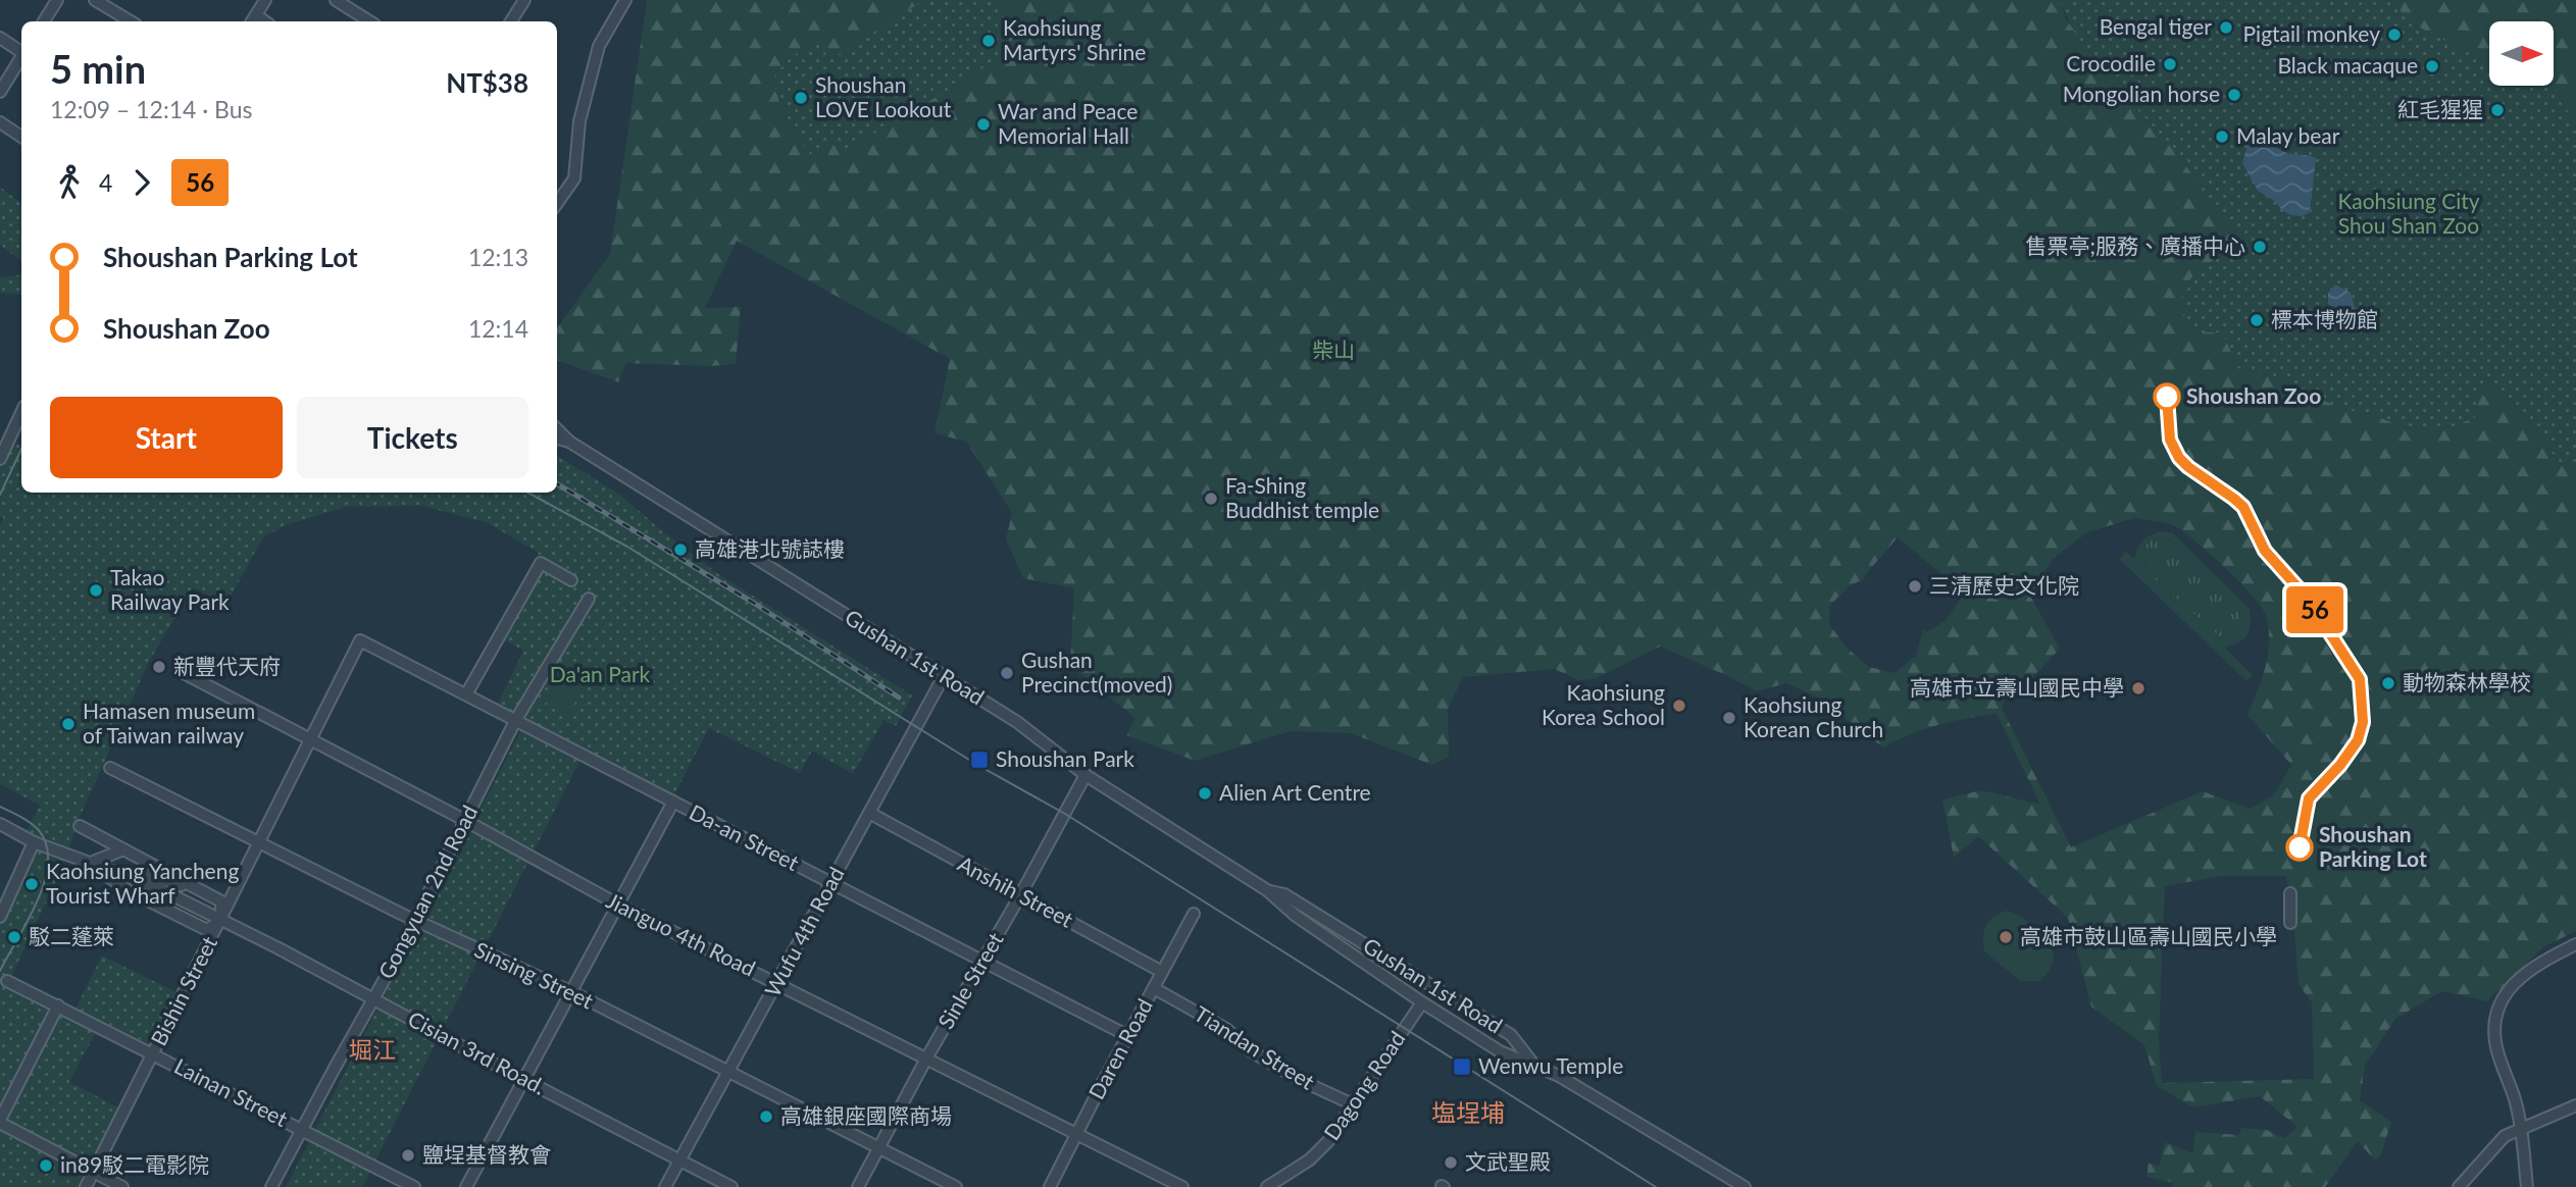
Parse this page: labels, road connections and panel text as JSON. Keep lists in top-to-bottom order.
{
  "streets": {
    "street": [
      "Gushan 1st Road",
      "Da-an Street",
      "Gongyuan 2nd Road",
      "Anshih Street",
      "Wufu 4th Road",
      "Jianguo 4th Road",
      "Sinsing Street",
      "Sinle Street",
      "Bishin Street",
      "Tiandan Street",
      "Daren Road",
      "Cisian 3rd Road.",
      "Dagong Road",
      "Lainan Street"
    ]
  },
  "crossings": [
    ["Gushan 1st Road", "Wufu 4th Road"],
    ["Gushan 1st Road", "Sinle Street"],
    ["Gushan 1st Road", "Dagong Road"],
    ["Da-an Street", "Gongyuan 2nd Road"],
    ["Da-an Street", "Wufu 4th Road"],
    ["Da-an Street", "Sinle Street"],
    ["Da-an Street", "Bishin Street"],
    ["Da-an Street", "Daren Road"],
    ["Gongyuan 2nd Road", "Jianguo 4th Road"],
    ["Gongyuan 2nd Road", "Sinsing Street"],
    ["Gongyuan 2nd Road", "Cisian 3rd Road."],
    ["Gongyuan 2nd Road", "Lainan Street"],
    ["Anshih Street", "Wufu 4th Road"],
    ["Anshih Street", "Sinle Street"],
    ["Anshih Street", "Daren Road"],
    ["Wufu 4th Road", "Jianguo 4th Road"],
    ["Wufu 4th Road", "Sinsing Street"],
    ["Wufu 4th Road", "Cisian 3rd Road."],
    ["Jianguo 4th Road", "Sinle Street"],
    ["Jianguo 4th Road", "Bishin Street"],
    ["Jianguo 4th Road", "Daren Road"],
    ["Sinsing Street", "Sinle Street"],
    ["Sinsing Street", "Bishin Street"],
    ["Bishin Street", "Cisian 3rd Road."],
    ["Bishin Street", "Lainan Street"],
    ["Tiandan Street", "Daren Road"],
    ["Tiandan Street", "Dagong Road"]
  ],
  "districts": ["堀江", "塩埕埔"],
  "parks": ["Kaohsiung City Shou Shan Zoo", "柴山", "Da'an Park"],
  "places": {
    "other": [
      "Bengal tiger",
      "Pigtail monkey",
      "Kaohsiung Martyrs' Shrine",
      "Crocodile",
      "Black macaque",
      "Mongolian horse",
      "Shoushan LOVE Lookout",
      "紅毛猩猩",
      "War and Peace Memorial Hall",
      "Malay bear",
      "售票亭;服務、廣播中心",
      "標本博物館",
      "Shoushan Zoo",
      "Fa-Shing Buddhist temple",
      "高雄港北號誌樓",
      "三清歷史文化院",
      "Takao Railway Park",
      "新豐代天府",
      "Gushan Precinct(moved)",
      "動物森林學校",
      "高雄市立壽山國民中學",
      "Kaohsiung Korea School",
      "Kaohsiung Korean Church",
      "Hamasen museum of Taiwan railway",
      "Alien Art Centre",
      "Shoushan Parking Lot",
      "Kaohsiung Yancheng Tourist Wharf",
      "駁二蓬萊",
      "高雄市鼓山區壽山國民小學",
      "高雄銀座國際商場",
      "鹽埕基督教會",
      "文武聖殿",
      "in89駁二電影院"
    ],
    "transit": ["Shoushan Park", "Wenwu Temple"]
  },
  "lines": ["bus line 56"],
  "north": "right",
  "page": {
    "on_map": "56",
    "heading": ["5 min", "12:09 – 12:14 · Bus", "NT$38"],
    "legs": ["4", "56"],
    "list": [
      {
        "name": "Shoushan Parking Lot",
        "value": "12:13"
      },
      {
        "name": "Shoushan Zoo",
        "value": "12:14"
      }
    ],
    "buttons": ["Start", "Tickets"]
  }
}
